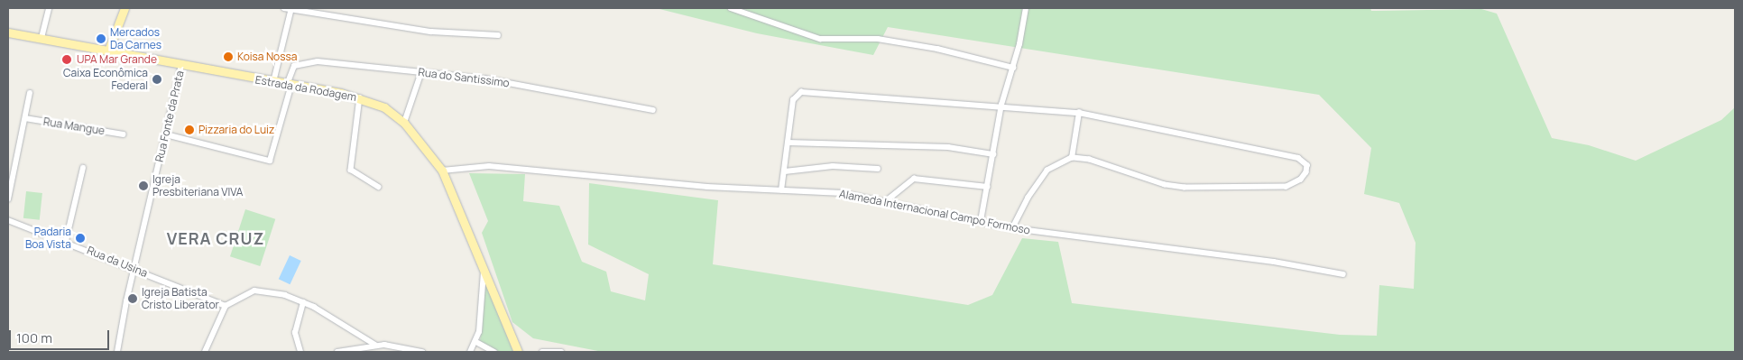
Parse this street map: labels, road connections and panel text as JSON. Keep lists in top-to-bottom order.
{
  "streets": {
    "main road": ["Estrada da Rodagem"],
    "street": [
      "Rua do Santissimo",
      "Rua Fonte da Prata",
      "Rua Mangue",
      "Alameda Internacional Campo Formoso",
      "Rua da Usina"
    ]
  },
  "crossings": [
    ["Rua do Santissimo", "Estrada da Rodagem"],
    ["Rua do Santissimo", "Rua Fonte da Prata"],
    ["Estrada da Rodagem", "Rua Fonte da Prata"],
    ["Estrada da Rodagem", "Alameda Internacional Campo Formoso"],
    ["Rua Fonte da Prata", "Rua da Usina"]
  ],
  "districts": ["VERA CRUZ"],
  "places": [
    "Mercados Da Carnes",
    "Koisa Nossa",
    "UPA Mar Grande",
    "Caixa Econômica Federal",
    "Pizzaria do Luiz",
    "Igreja Presbiteriana VIVA",
    "Padaria Boa Vista",
    "Igreja Batista Cristo Liberator"
  ],
  "scale_bar": "100 m"
}
